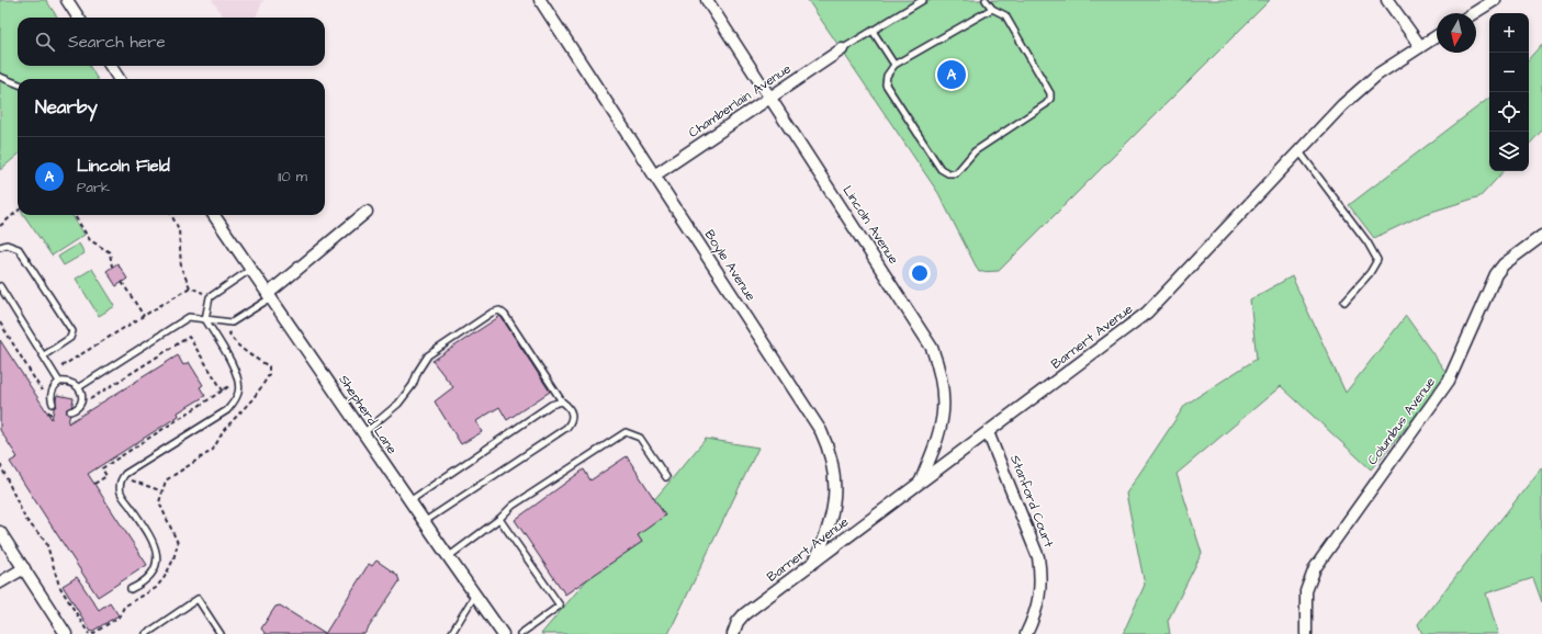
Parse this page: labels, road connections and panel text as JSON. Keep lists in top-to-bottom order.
{
  "streets": {
    "street": [
      "Chamberlain Avenue",
      "Lincoln Avenue",
      "Boyle Avenue",
      "Barnert Avenue",
      "Shepherd Lane",
      "Columbus Avenue",
      "Stanford Court"
    ]
  },
  "crossings": [
    ["Chamberlain Avenue", "Lincoln Avenue"],
    ["Chamberlain Avenue", "Boyle Avenue"],
    ["Lincoln Avenue", "Barnert Avenue"],
    ["Boyle Avenue", "Barnert Avenue"],
    ["Barnert Avenue", "Stanford Court"]
  ],
  "north": "bottom",
  "page": {
    "map_buttons": ["+", "−"],
    "search": "Search here",
    "pins": "A",
    "heading": "Nearby",
    "list": [
      {
        "mark": "A",
        "name": "Lincoln Field",
        "note": "Park",
        "value": "110 m"
      }
    ]
  }
}
